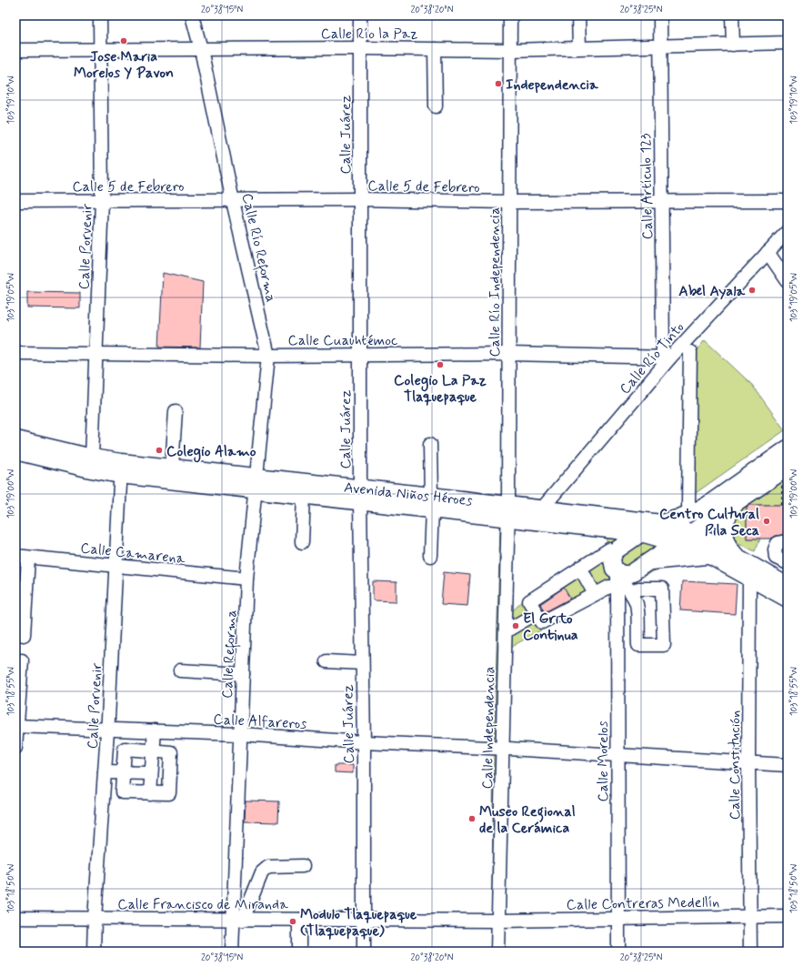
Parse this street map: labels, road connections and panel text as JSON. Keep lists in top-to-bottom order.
{
  "streets": {
    "main road": ["Avenida Niños Héroes"],
    "street": [
      "Calle Río la Paz",
      "Calle Juárez",
      "Calle 5 de Febrero",
      "Calle Artículo 123",
      "Calle Porvenir",
      "Calle Río Reforma",
      "Calle Río Independencia",
      "Calle Cuauhtémoc",
      "Calle Río Tinto",
      "Calle Camarena",
      "Calle Reforma",
      "Calle Alfareros",
      "Calle Independencia",
      "Calle Morelos",
      "Calle Constitución",
      "Calle Contreras Medellín",
      "Calle Francisco de Miranda"
    ]
  },
  "crossings": [
    ["Calle Río la Paz", "Calle Juárez"],
    ["Calle Río la Paz", "Calle Artículo 123"],
    ["Calle Río la Paz", "Calle Porvenir"],
    ["Calle Río la Paz", "Calle Río Reforma"],
    ["Calle Río la Paz", "Calle Río Independencia"],
    ["Calle Juárez", "Calle 5 de Febrero"],
    ["Calle Juárez", "Calle Cuauhtémoc"],
    ["Calle Juárez", "Avenida Niños Héroes"],
    ["Calle Juárez", "Calle Alfareros"],
    ["Calle Juárez", "Calle Francisco de Miranda"],
    ["Calle 5 de Febrero", "Calle Artículo 123"],
    ["Calle 5 de Febrero", "Calle Porvenir"],
    ["Calle 5 de Febrero", "Calle Río Reforma"],
    ["Calle 5 de Febrero", "Calle Río Independencia"],
    ["Calle Artículo 123", "Calle Cuauhtémoc"],
    ["Calle Artículo 123", "Calle Río Tinto"],
    ["Calle Porvenir", "Calle Cuauhtémoc"],
    ["Calle Porvenir", "Avenida Niños Héroes"],
    ["Calle Porvenir", "Calle Camarena"],
    ["Calle Porvenir", "Calle Alfareros"],
    ["Calle Porvenir", "Calle Francisco de Miranda"],
    ["Calle Río Reforma", "Calle Cuauhtémoc"],
    ["Calle Río Reforma", "Avenida Niños Héroes"],
    ["Calle Río Reforma", "Calle Reforma"],
    ["Calle Río Independencia", "Calle Cuauhtémoc"],
    ["Calle Río Independencia", "Avenida Niños Héroes"],
    ["Calle Río Independencia", "Calle Independencia"],
    ["Calle Cuauhtémoc", "Calle Río Tinto"],
    ["Calle Río Tinto", "Avenida Niños Héroes"],
    ["Avenida Niños Héroes", "Calle Reforma"],
    ["Avenida Niños Héroes", "Calle Independencia"],
    ["Avenida Niños Héroes", "Calle Constitución"],
    ["Calle Camarena", "Calle Reforma"],
    ["Calle Reforma", "Calle Alfareros"],
    ["Calle Reforma", "Calle Francisco de Miranda"],
    ["Calle Alfareros", "Calle Independencia"],
    ["Calle Alfareros", "Calle Morelos"],
    ["Calle Alfareros", "Calle Constitución"],
    ["Calle Independencia", "Calle Contreras Medellín"],
    ["Calle Independencia", "Calle Francisco de Miranda"],
    ["Calle Morelos", "Calle Contreras Medellín"],
    ["Calle Constitución", "Calle Contreras Medellín"],
    ["Calle Contreras Medellín", "Calle Francisco de Miranda"]
  ],
  "places": [
    "Jose Maria Morelos Y Pavon",
    "Independencia",
    "Abel Ayala",
    "Colegio La Paz Tlaquepaque",
    "Colegio Alamo",
    "Centro Cultural Pila Seca",
    "El Grito Continua",
    "Museo Regional de la Cerámica",
    "Modulo Tlaquepaque (Tlaquepaque)"
  ],
  "coordinates": [
    "20°38'15\"N",
    "20°38'20\"N",
    "20°38'25\"N",
    "103°19'10\"W",
    "103°19'05\"W",
    "103°19'00\"W",
    "103°18'55\"W",
    "103°18'50\"W"
  ]
}
